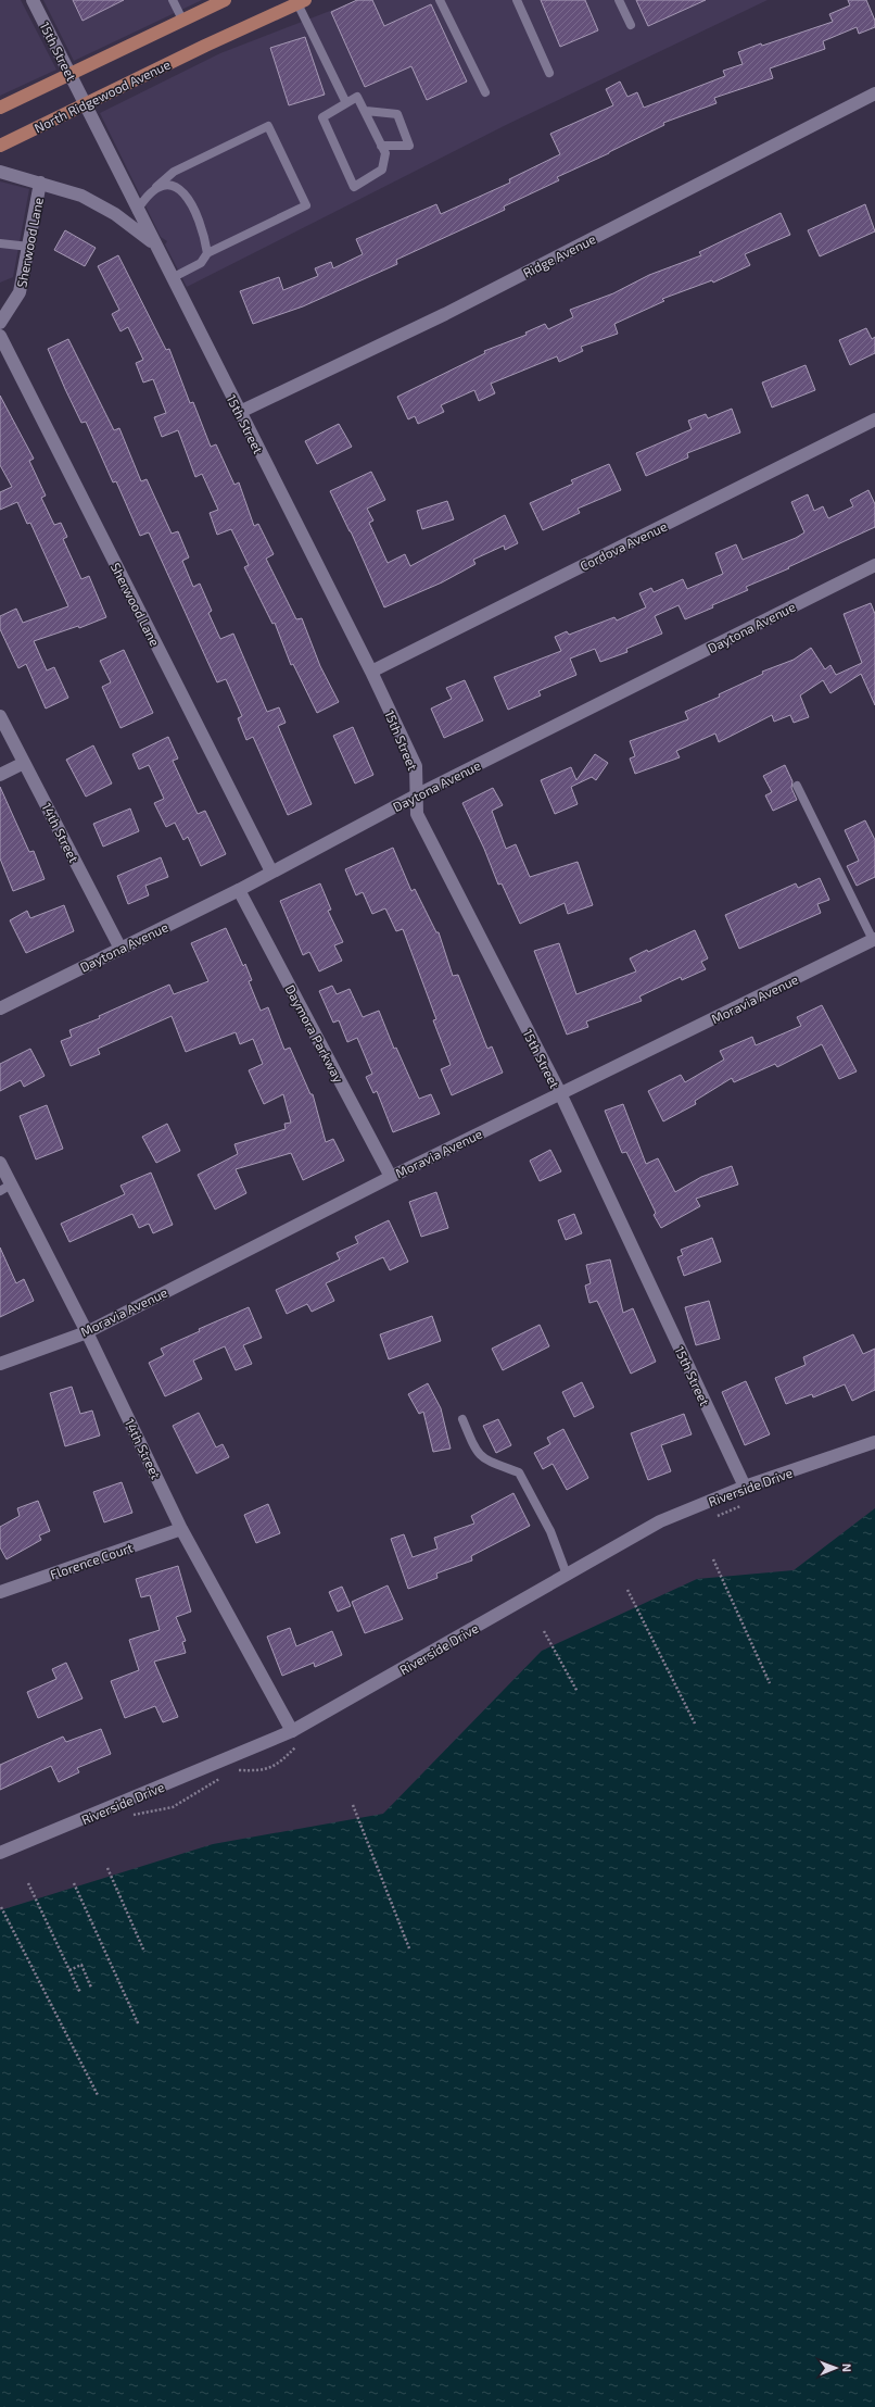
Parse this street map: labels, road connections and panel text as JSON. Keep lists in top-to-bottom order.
{
  "streets": {
    "main road": ["North Ridgewood Avenue"],
    "street": [
      "15th Street",
      "Sherwood Lane",
      "Ridge Avenue",
      "Cordova Avenue",
      "Daytona Avenue",
      "14th Street",
      "Moravia Avenue",
      "Daymora Parkway",
      "Riverside Drive",
      "Florence Court"
    ]
  },
  "crossings": [
    ["15th Street", "North Ridgewood Avenue"],
    ["15th Street", "Ridge Avenue"],
    ["15th Street", "Cordova Avenue"],
    ["15th Street", "Daytona Avenue"],
    ["15th Street", "Moravia Avenue"],
    ["15th Street", "Riverside Drive"],
    ["Sherwood Lane", "Daytona Avenue"],
    ["Daytona Avenue", "14th Street"],
    ["Daytona Avenue", "Daymora Parkway"],
    ["14th Street", "Moravia Avenue"],
    ["14th Street", "Riverside Drive"],
    ["14th Street", "Florence Court"],
    ["Moravia Avenue", "Daymora Parkway"]
  ],
  "north": "right"
}
